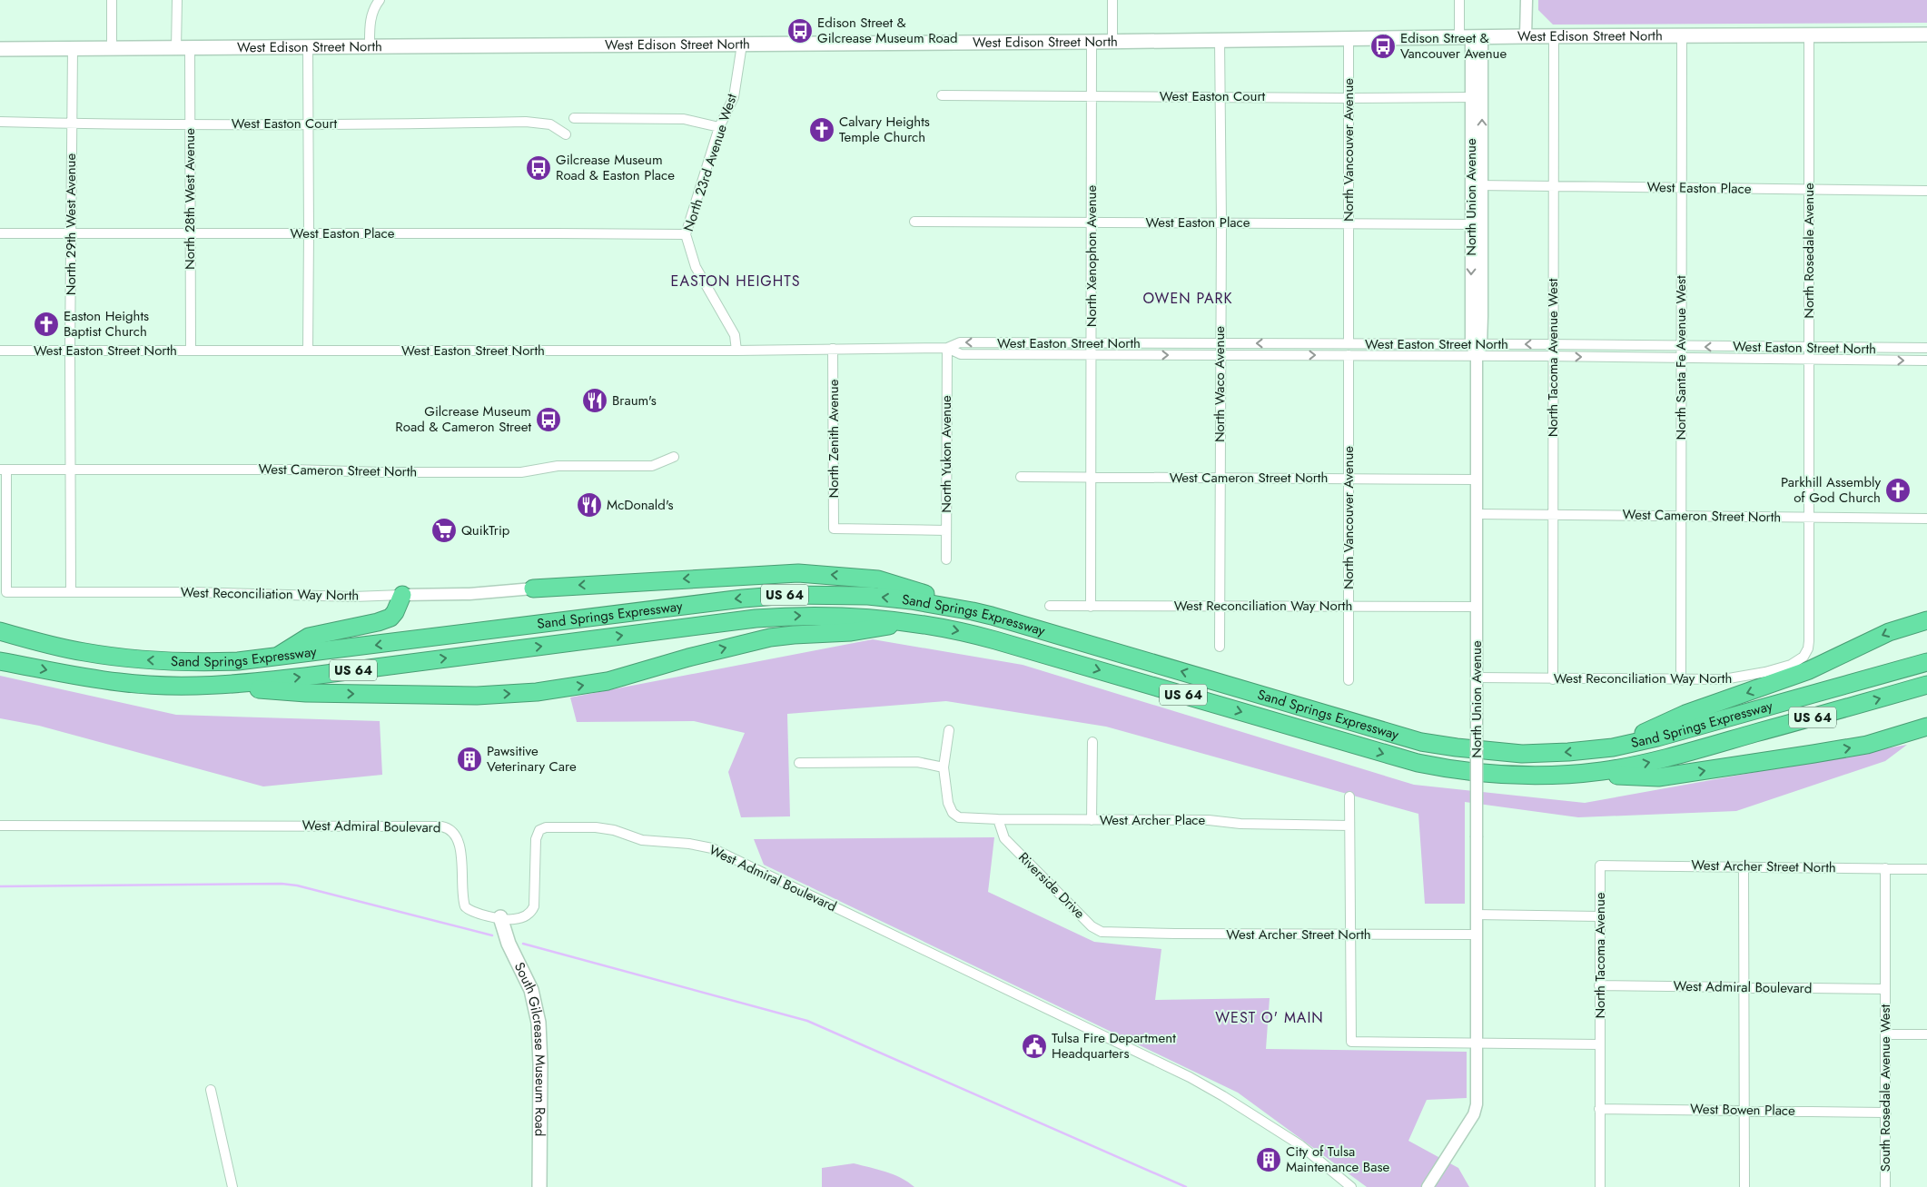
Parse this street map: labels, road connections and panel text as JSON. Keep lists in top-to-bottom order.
{
  "streets": {
    "highway": ["US 64", "Sand Springs Expressway"],
    "main road": ["West Edison Street North", "South Gilcrease Museum Road"],
    "street": [
      "West Easton Court",
      "North Vancouver Avenue",
      "North 23rd Avenue West",
      "West Easton Place",
      "North Union Avenue",
      "North 28th West Avenue",
      "North 29th West Avenue",
      "North Rosedale Avenue",
      "North Xenophon Avenue",
      "West Easton Street North",
      "North Tacoma Avenue West",
      "North Santa Fe Avenue West",
      "North Waco Avenue",
      "North Zenith Avenue",
      "North Yukon Avenue",
      "West Cameron Street North",
      "West Reconciliation Way North",
      "West Archer Place",
      "West Admiral Boulevard",
      "West Archer Street North",
      "Riverside Drive",
      "North Tacoma Avenue",
      "South Rosedale Avenue West",
      "West Bowen Place"
    ]
  },
  "crossings": [
    ["West Edison Street North", "North Vancouver Avenue"],
    ["West Edison Street North", "North 23rd Avenue West"],
    ["West Edison Street North", "North Union Avenue"],
    ["West Edison Street North", "North 28th West Avenue"],
    ["West Edison Street North", "North 29th West Avenue"],
    ["West Edison Street North", "North Rosedale Avenue"],
    ["West Edison Street North", "North Xenophon Avenue"],
    ["West Edison Street North", "North Tacoma Avenue West"],
    ["West Edison Street North", "North Santa Fe Avenue West"],
    ["West Edison Street North", "North Waco Avenue"],
    ["West Easton Court", "North Vancouver Avenue"],
    ["West Easton Court", "North Union Avenue"],
    ["West Easton Court", "North 28th West Avenue"],
    ["West Easton Court", "North 29th West Avenue"],
    ["West Easton Court", "North Xenophon Avenue"],
    ["West Easton Court", "North Waco Avenue"],
    ["North Vancouver Avenue", "West Easton Place"],
    ["North Vancouver Avenue", "West Easton Street North"],
    ["North Vancouver Avenue", "West Cameron Street North"],
    ["North Vancouver Avenue", "West Reconciliation Way North"],
    ["North 23rd Avenue West", "West Easton Place"],
    ["North 23rd Avenue West", "West Easton Street North"],
    ["West Easton Place", "North Union Avenue"],
    ["West Easton Place", "North 28th West Avenue"],
    ["West Easton Place", "North 29th West Avenue"],
    ["West Easton Place", "North Rosedale Avenue"],
    ["West Easton Place", "North Xenophon Avenue"],
    ["West Easton Place", "North Tacoma Avenue West"],
    ["West Easton Place", "North Santa Fe Avenue West"],
    ["West Easton Place", "North Waco Avenue"],
    ["North Union Avenue", "West Easton Street North"],
    ["North Union Avenue", "West Cameron Street North"],
    ["North Union Avenue", "West Reconciliation Way North"],
    ["North Union Avenue", "West Archer Street North"],
    ["North 28th West Avenue", "West Easton Street North"],
    ["North 29th West Avenue", "West Easton Street North"],
    ["North 29th West Avenue", "West Cameron Street North"],
    ["North 29th West Avenue", "West Reconciliation Way North"],
    ["North Rosedale Avenue", "West Easton Street North"],
    ["North Rosedale Avenue", "West Cameron Street North"],
    ["North Rosedale Avenue", "West Reconciliation Way North"],
    ["North Xenophon Avenue", "West Easton Street North"],
    ["North Xenophon Avenue", "West Cameron Street North"],
    ["North Xenophon Avenue", "West Reconciliation Way North"],
    ["West Easton Street North", "North Tacoma Avenue West"],
    ["West Easton Street North", "North Santa Fe Avenue West"],
    ["West Easton Street North", "North Waco Avenue"],
    ["West Easton Street North", "North Zenith Avenue"],
    ["West Easton Street North", "North Yukon Avenue"],
    ["North Tacoma Avenue West", "West Cameron Street North"],
    ["North Tacoma Avenue West", "West Reconciliation Way North"],
    ["North Santa Fe Avenue West", "West Cameron Street North"],
    ["North Santa Fe Avenue West", "West Reconciliation Way North"],
    ["North Waco Avenue", "West Cameron Street North"],
    ["North Waco Avenue", "West Reconciliation Way North"],
    ["North Zenith Avenue", "North Yukon Avenue"],
    ["West Cameron Street North", "West Reconciliation Way North"],
    ["West Archer Place", "Riverside Drive"],
    ["West Admiral Boulevard", "North Tacoma Avenue"],
    ["West Admiral Boulevard", "South Gilcrease Museum Road"],
    ["West Admiral Boulevard", "South Rosedale Avenue West"],
    ["West Archer Street North", "Riverside Drive"],
    ["West Archer Street North", "North Tacoma Avenue"],
    ["North Tacoma Avenue", "West Bowen Place"],
    ["South Rosedale Avenue West", "West Bowen Place"]
  ],
  "districts": ["EASTON HEIGHTS", "OWEN PARK", "WEST O' MAIN"],
  "places": {
    "bus stop": [
      "Edison Street & Gilcrease Museum Road",
      "Edison Street & Vancouver Avenue",
      "Gilcrease Museum Road & Easton Place",
      "Gilcrease Museum Road & Cameron Street"
    ],
    "church": ["Calvary Heights Temple Church", "Easton Heights Baptist Church", "Parkhill Assembly of God Church"],
    "restaurant": ["Braum's", "McDonald's"],
    "supermarket": ["QuikTrip"],
    "building": ["Pawsitive Veterinary Care", "City of Tulsa Maintenance Base"],
    "public building": ["Tulsa Fire Department Headquarters"]
  }
}
